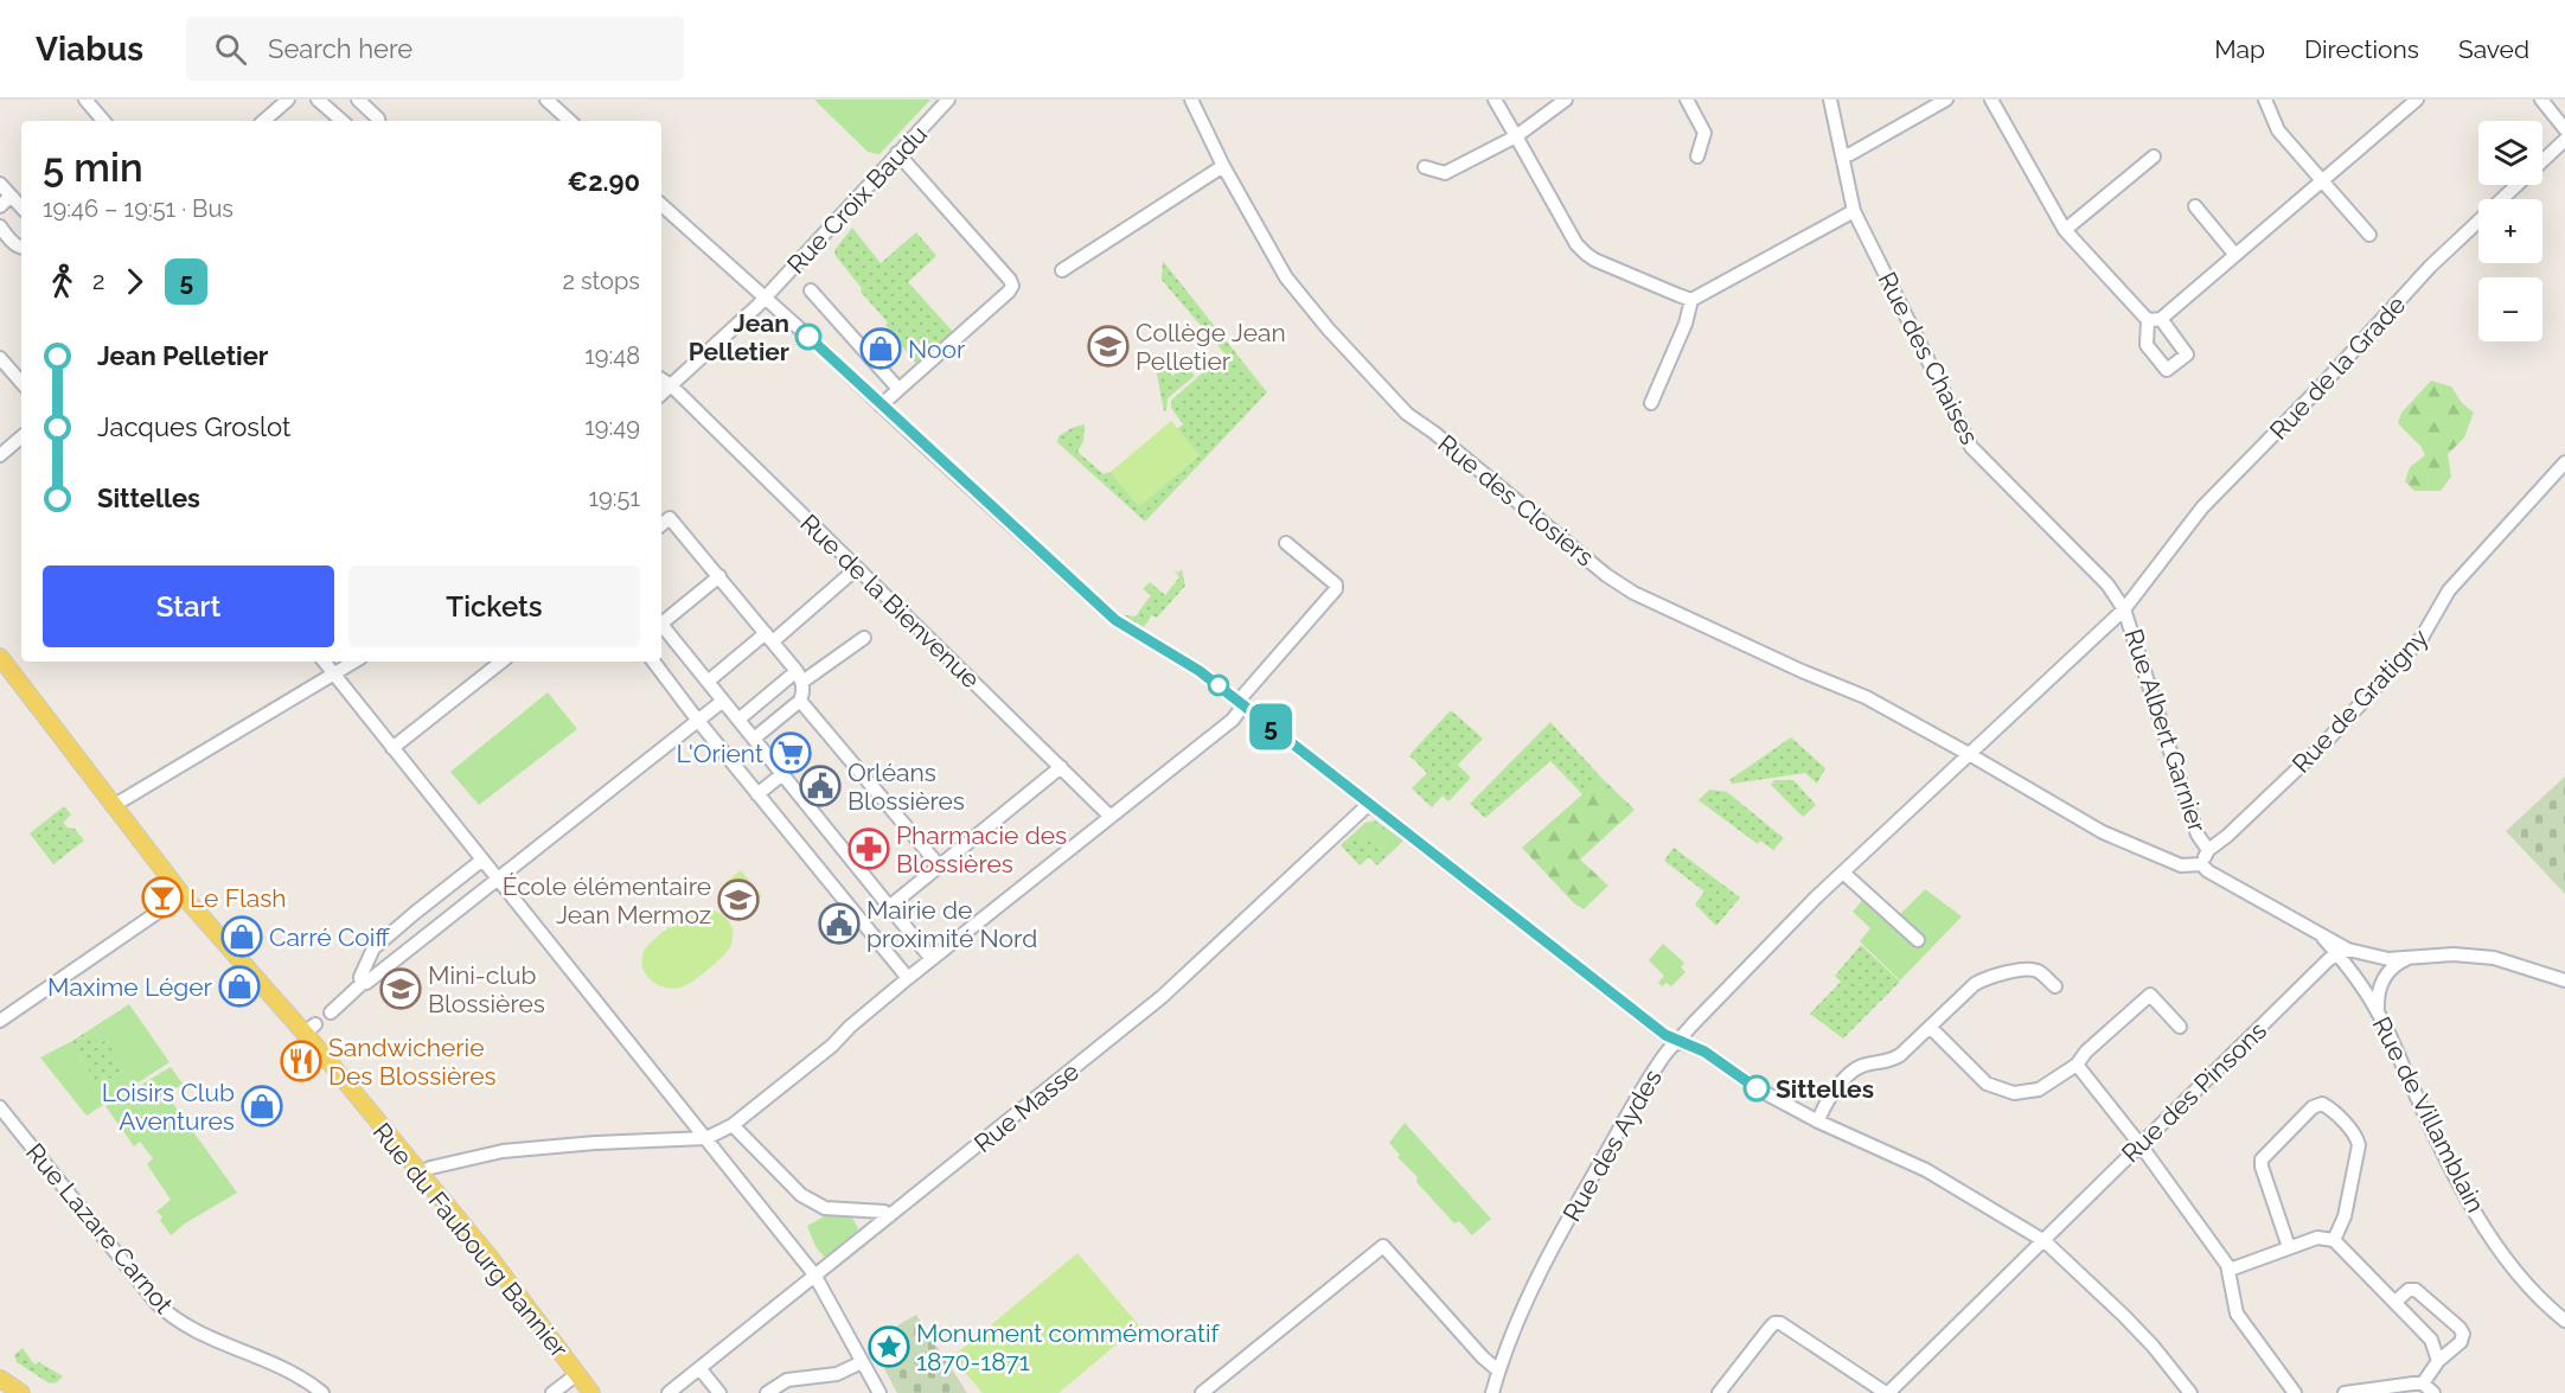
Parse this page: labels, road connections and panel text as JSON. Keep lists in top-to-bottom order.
{
  "streets": {
    "main road": ["Rue du Faubourg Bannier"],
    "street": [
      "Rue Croix Baudu",
      "Rue des Chaises",
      "Rue de la Grade",
      "Rue des Closiers",
      "Rue de la Bienvenue",
      "Rue de Gratigny",
      "Rue Albert Garnier",
      "Rue des Pinsons",
      "Rue Masse",
      "Rue de Villamblain",
      "Rue des Aydes",
      "Rue Lazare Carnot"
    ]
  },
  "crossings": [
    ["Rue Croix Baudu", "Rue de la Bienvenue"],
    ["Rue des Chaises", "Rue de la Grade"],
    ["Rue des Chaises", "Rue Albert Garnier"],
    ["Rue de la Grade", "Rue des Closiers"],
    ["Rue de la Grade", "Rue Albert Garnier"],
    ["Rue de la Grade", "Rue des Aydes"],
    ["Rue des Closiers", "Rue de Gratigny"],
    ["Rue des Closiers", "Rue de Villamblain"],
    ["Rue des Closiers", "Rue des Aydes"],
    ["Rue de Gratigny", "Rue Albert Garnier"],
    ["Rue de Gratigny", "Rue de Villamblain"],
    ["Rue des Pinsons", "Rue de Villamblain"]
  ],
  "places": {
    "other": ["Jean Pelletier", "Sittelles"],
    "school or university": ["Collège Jean Pelletier", "École élémentaire Jean Mermoz", "Mini-club Blossières"],
    "shop": [
      "Noor",
      "Carré Coiff",
      "Maxime Léger",
      "Loisirs Club Aventures"
    ],
    "supermarket": ["L'Orient"],
    "public building": ["Orléans Blossières", "Mairie de proximité Nord"],
    "pharmacy": ["Pharmacie des Blossières"],
    "bar": ["Le Flash"],
    "restaurant": ["Sandwicherie Des Blossières"],
    "place": ["Monument commémoratif 1870-1871"]
  },
  "lines": ["bus line 5"],
  "page": {
    "header": "Viabus",
    "search": "Search here",
    "nav": ["Map", "Directions", "Saved"],
    "on_map": "5",
    "map_buttons": ["+", "−"],
    "heading": ["5 min", "19:46 – 19:51 · Bus", "€2.90"],
    "legs": ["2", "5", "2 stops"],
    "list": [
      {
        "name": "Jean Pelletier",
        "value": "19:48"
      },
      {
        "name": "Jacques Groslot",
        "value": "19:49"
      },
      {
        "name": "Sittelles",
        "value": "19:51"
      }
    ],
    "buttons": ["Start", "Tickets"]
  }
}
